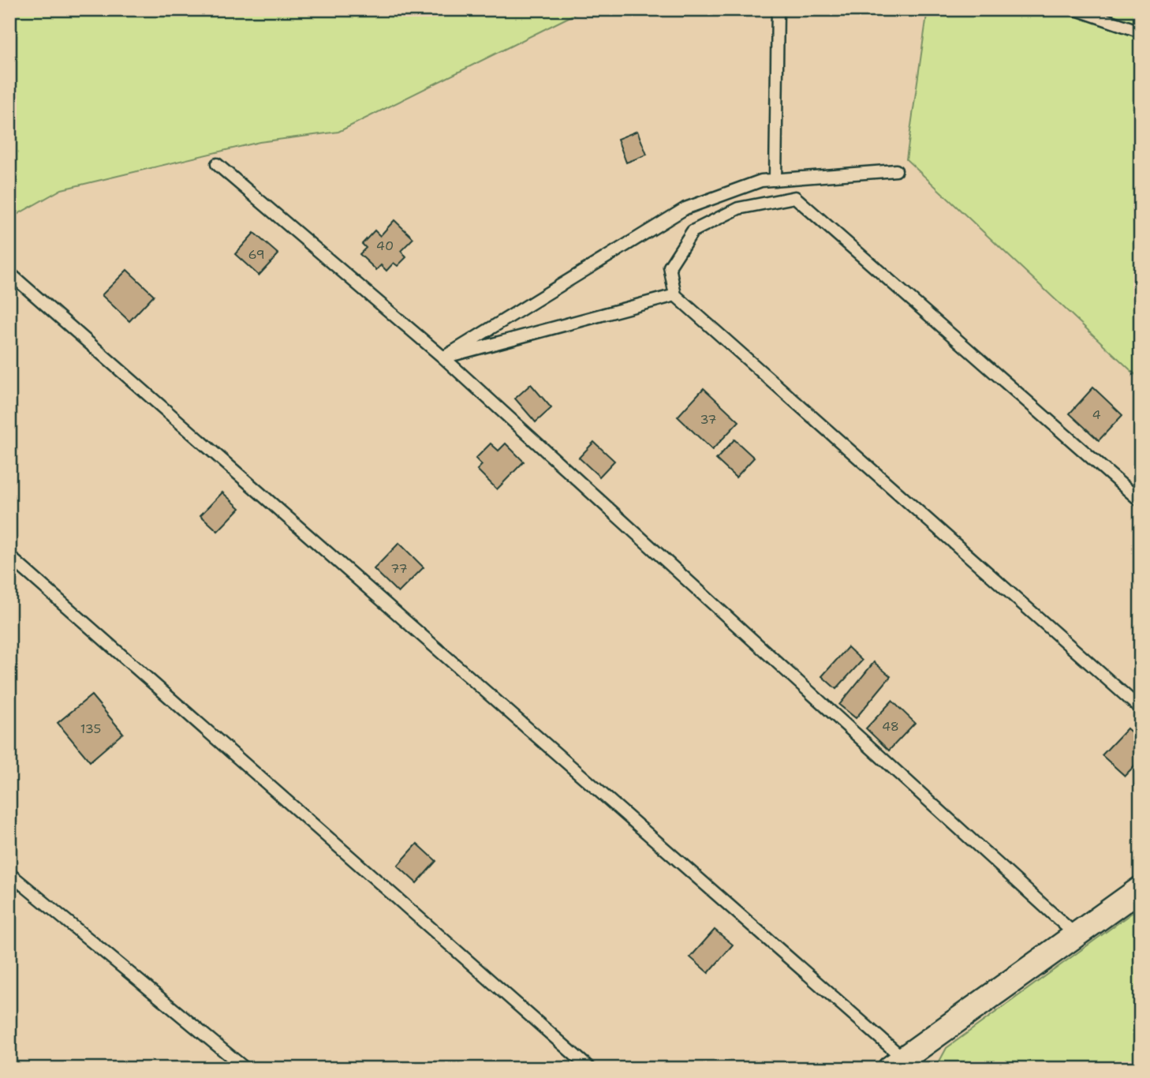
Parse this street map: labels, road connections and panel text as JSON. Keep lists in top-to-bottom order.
{
  "house_numbers": [
    "40",
    "69",
    "4",
    "37",
    "77",
    "48",
    "135"
  ]
}
